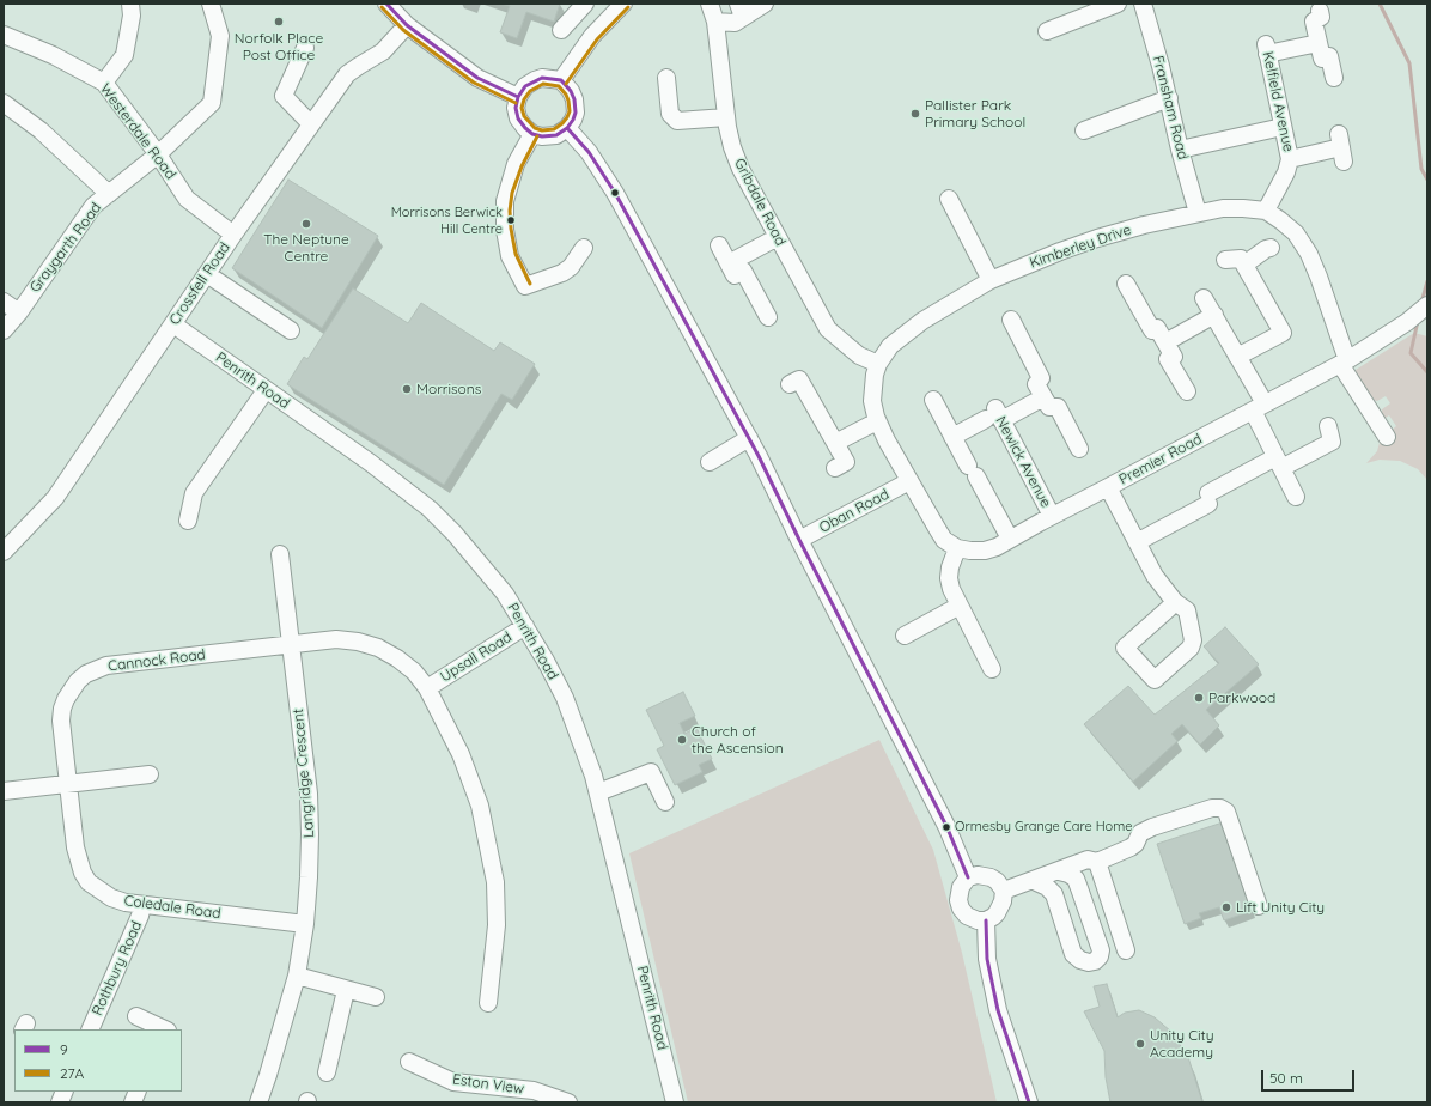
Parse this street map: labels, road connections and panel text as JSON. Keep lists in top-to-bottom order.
{
  "streets": {
    "street": [
      "Kelfield Avenue",
      "Fransham Road",
      "Westerdale Road",
      "Gribdale Road",
      "Kimberley Drive",
      "Graygarth Road",
      "Crossfell Road",
      "Penrith Road",
      "Premier Road",
      "Newick Avenue",
      "Oban Road",
      "Upsall Road",
      "Cannock Road",
      "Langridge Crescent",
      "Coledale Road",
      "Rothbury Road",
      "Eston View"
    ]
  },
  "crossings": [
    ["Kelfield Avenue", "Kimberley Drive"],
    ["Fransham Road", "Kimberley Drive"],
    ["Westerdale Road", "Graygarth Road"],
    ["Westerdale Road", "Crossfell Road"],
    ["Gribdale Road", "Kimberley Drive"],
    ["Kimberley Drive", "Oban Road"],
    ["Crossfell Road", "Penrith Road"],
    ["Penrith Road", "Upsall Road"],
    ["Premier Road", "Newick Avenue"],
    ["Upsall Road", "Cannock Road"],
    ["Cannock Road", "Langridge Crescent"],
    ["Cannock Road", "Coledale Road"],
    ["Langridge Crescent", "Coledale Road"],
    ["Coledale Road", "Rothbury Road"]
  ],
  "places": [
    "Norfolk Place Post Office",
    "Pallister Park Primary School",
    "Morrisons Berwick Hill Centre",
    "The Neptune Centre",
    "Morrisons",
    "Parkwood",
    "Church of the Ascension",
    "Ormesby Grange Care Home",
    "Lift Unity City",
    "Unity City Academy"
  ],
  "lines": ["transit line 9", "transit line 27A"],
  "legend": ["9", "27A"],
  "scale_bar": "50 m"
}
